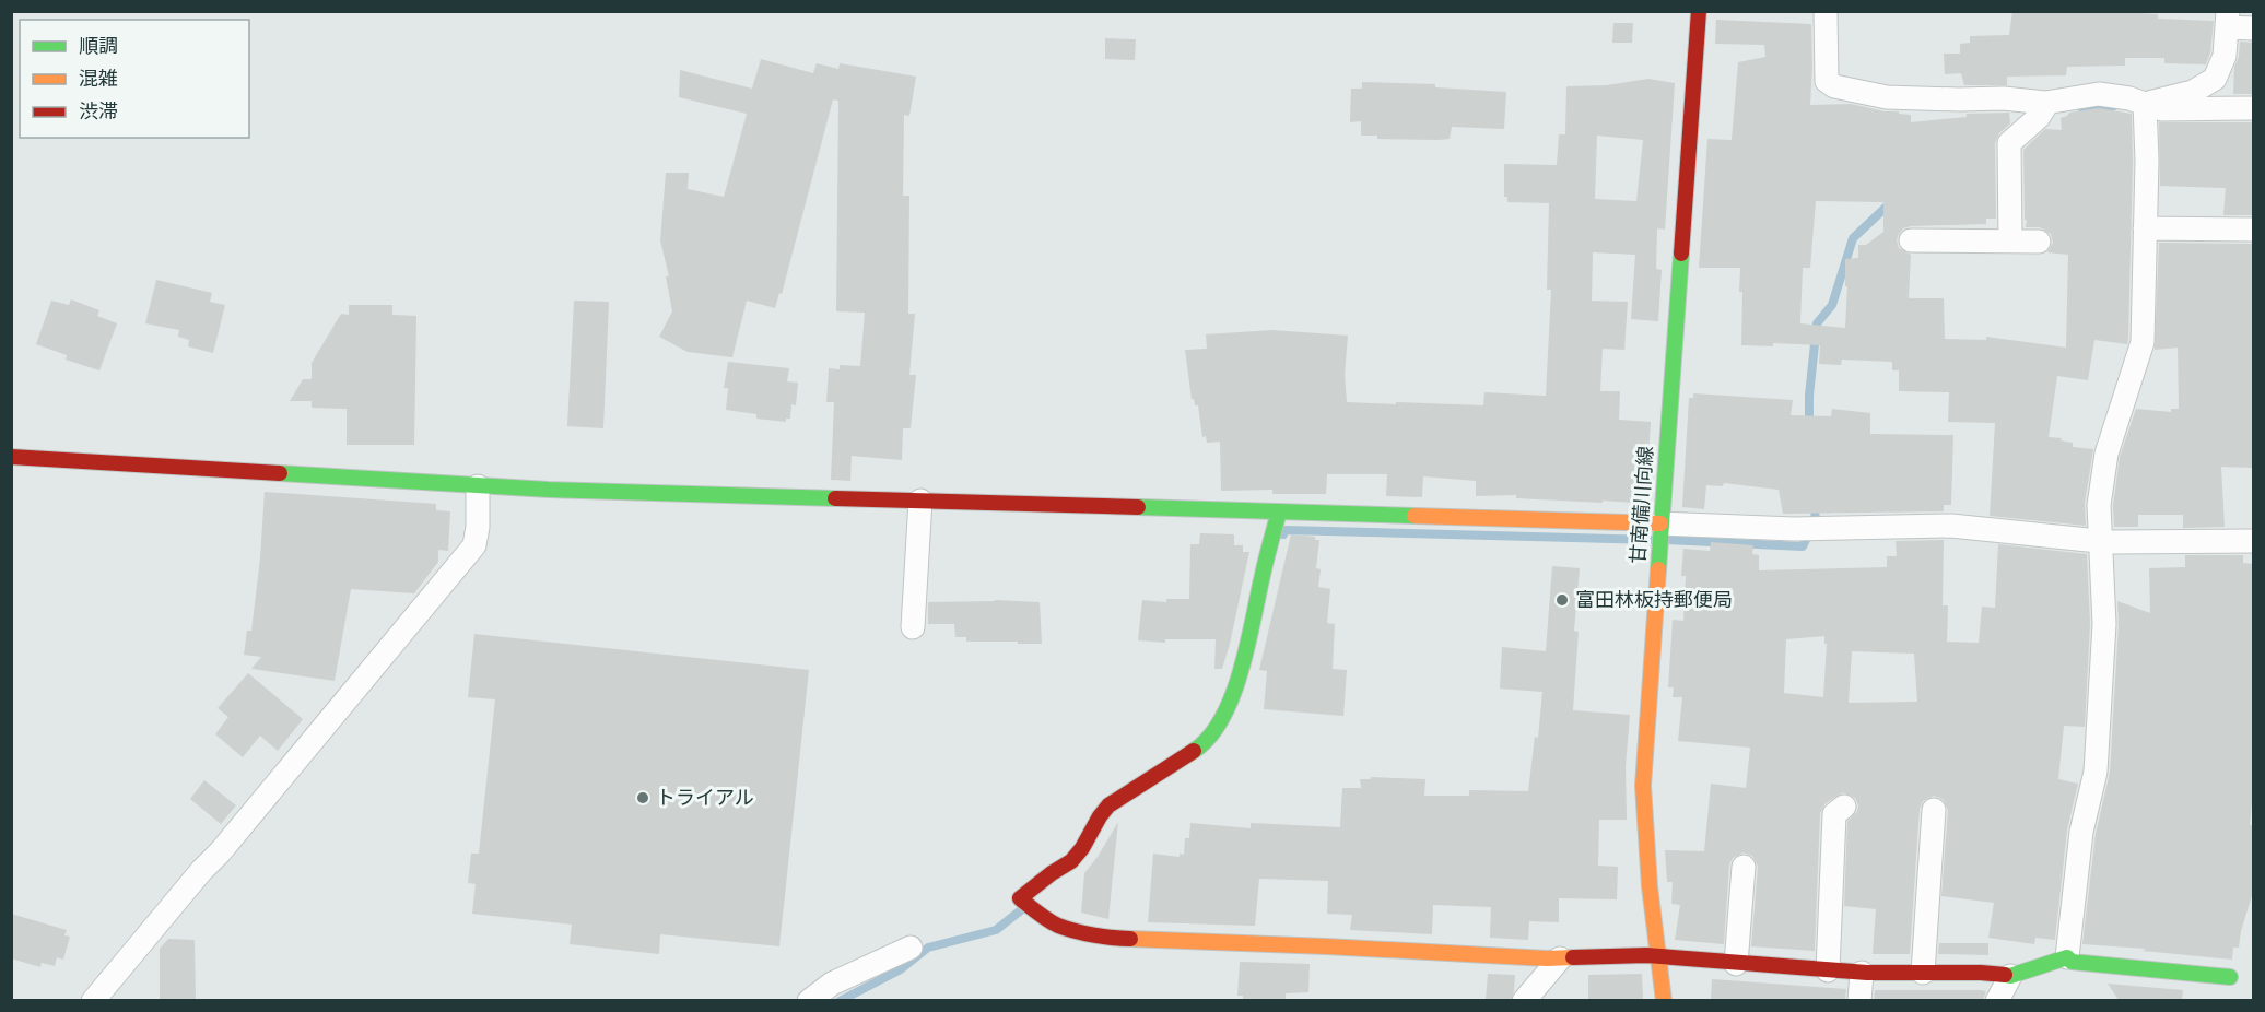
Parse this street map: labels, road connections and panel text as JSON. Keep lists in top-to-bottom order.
{
  "streets": {
    "street": ["甘南備川向線"]
  },
  "places": ["富田林板持郵便局", "トライアル"],
  "legend": ["順調", "混雑", "渋滞"]
}
